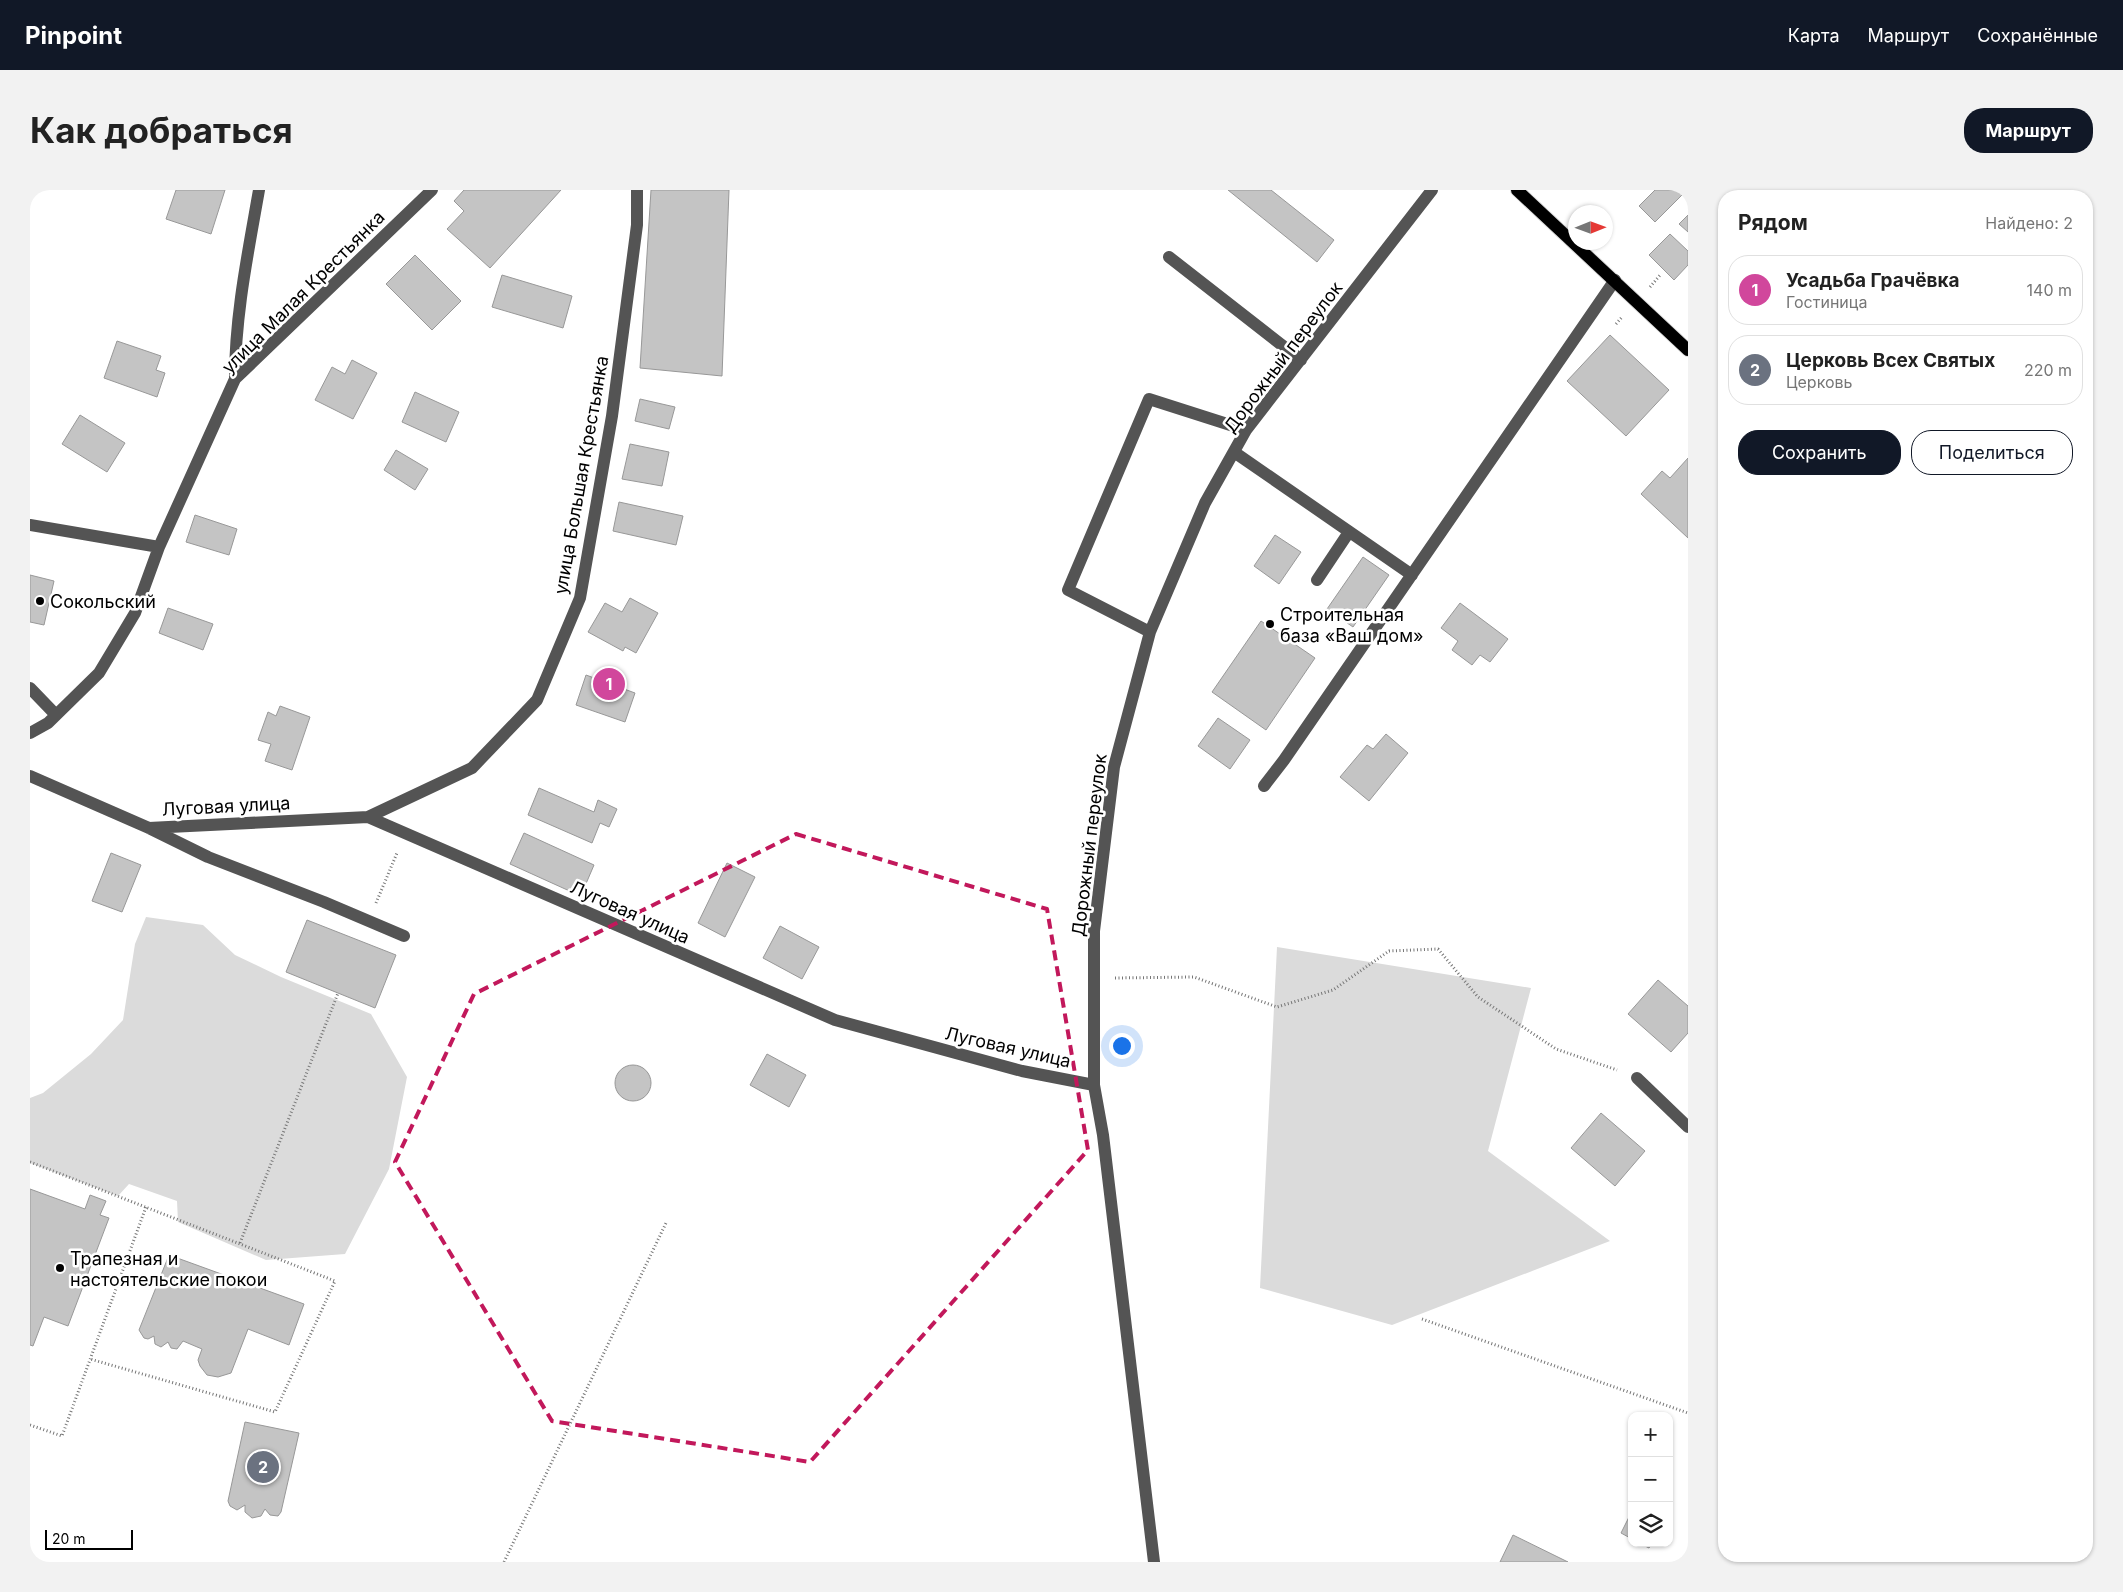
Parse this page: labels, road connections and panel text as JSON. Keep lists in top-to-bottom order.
{
  "streets": {
    "street": [
      "улица Малая Крестьянка",
      "Дорожный переулок",
      "улица Большая Крестьянка",
      "Луговая улица"
    ]
  },
  "crossings": [
    ["Дорожный переулок", "Луговая улица"],
    ["улица Большая Крестьянка", "Луговая улица"]
  ],
  "places": ["Сокольский", "Строительная база «Ваш дом»", "Трапезная и настоятельские покои"],
  "scale_bar": "20 m",
  "north": "right",
  "page": {
    "header": "Pinpoint",
    "nav": ["Карта", "Маршрут", "Сохранённые"],
    "buttons": [
      "Маршрут",
      ["Сохранить", "Поделиться"]
    ],
    "title": "Как добраться",
    "heading": ["Рядом", "Найдено: 2"],
    "list": [
      {
        "mark": "1",
        "name": "Усадьба Грачёвка",
        "note": "Гостиница",
        "value": "140 m"
      },
      {
        "mark": "2",
        "name": "Церковь Всех Святых",
        "note": "Церковь",
        "value": "220 m"
      }
    ],
    "pins": ["1", "2"],
    "map_buttons": ["+", "−"],
    "scale": "20 m"
  }
}
